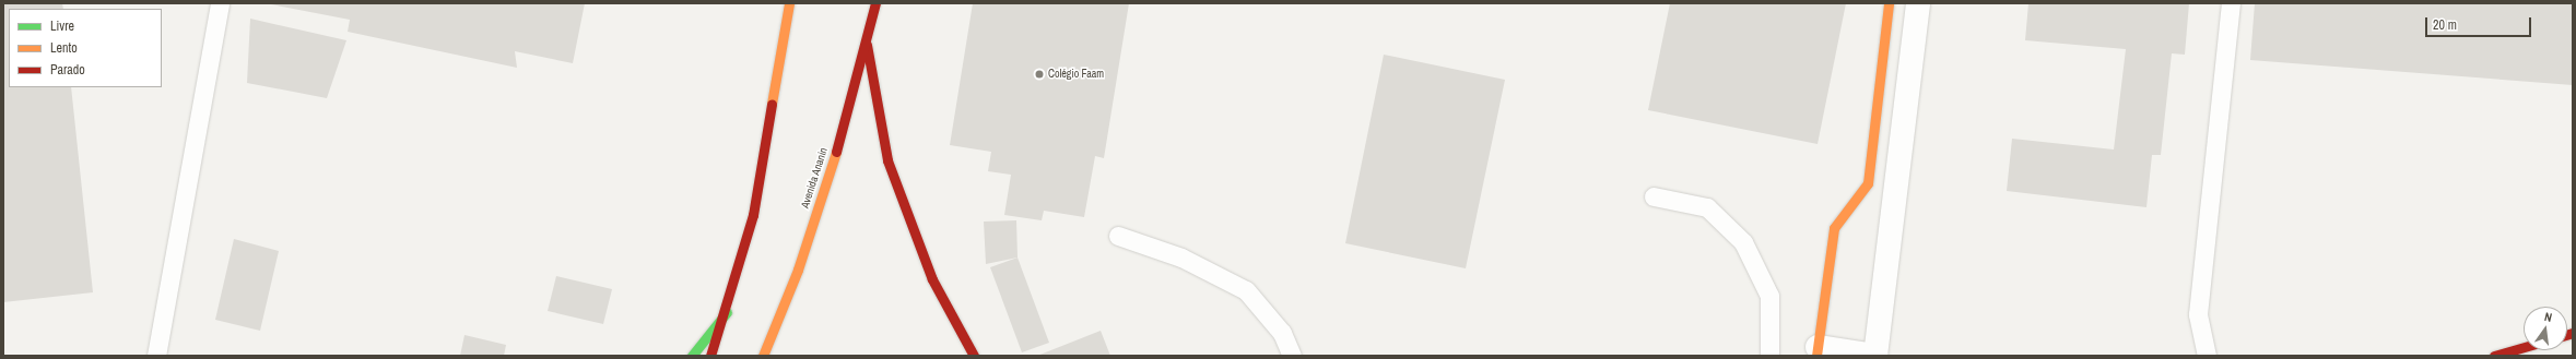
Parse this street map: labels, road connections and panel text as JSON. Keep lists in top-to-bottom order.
{
  "streets": {
    "main road": ["Avenida Ananin"]
  },
  "places": ["Colégio Faam"],
  "legend": ["Livre", "Lento", "Parado"],
  "scale_bar": "20 m",
  "north": "top"
}
